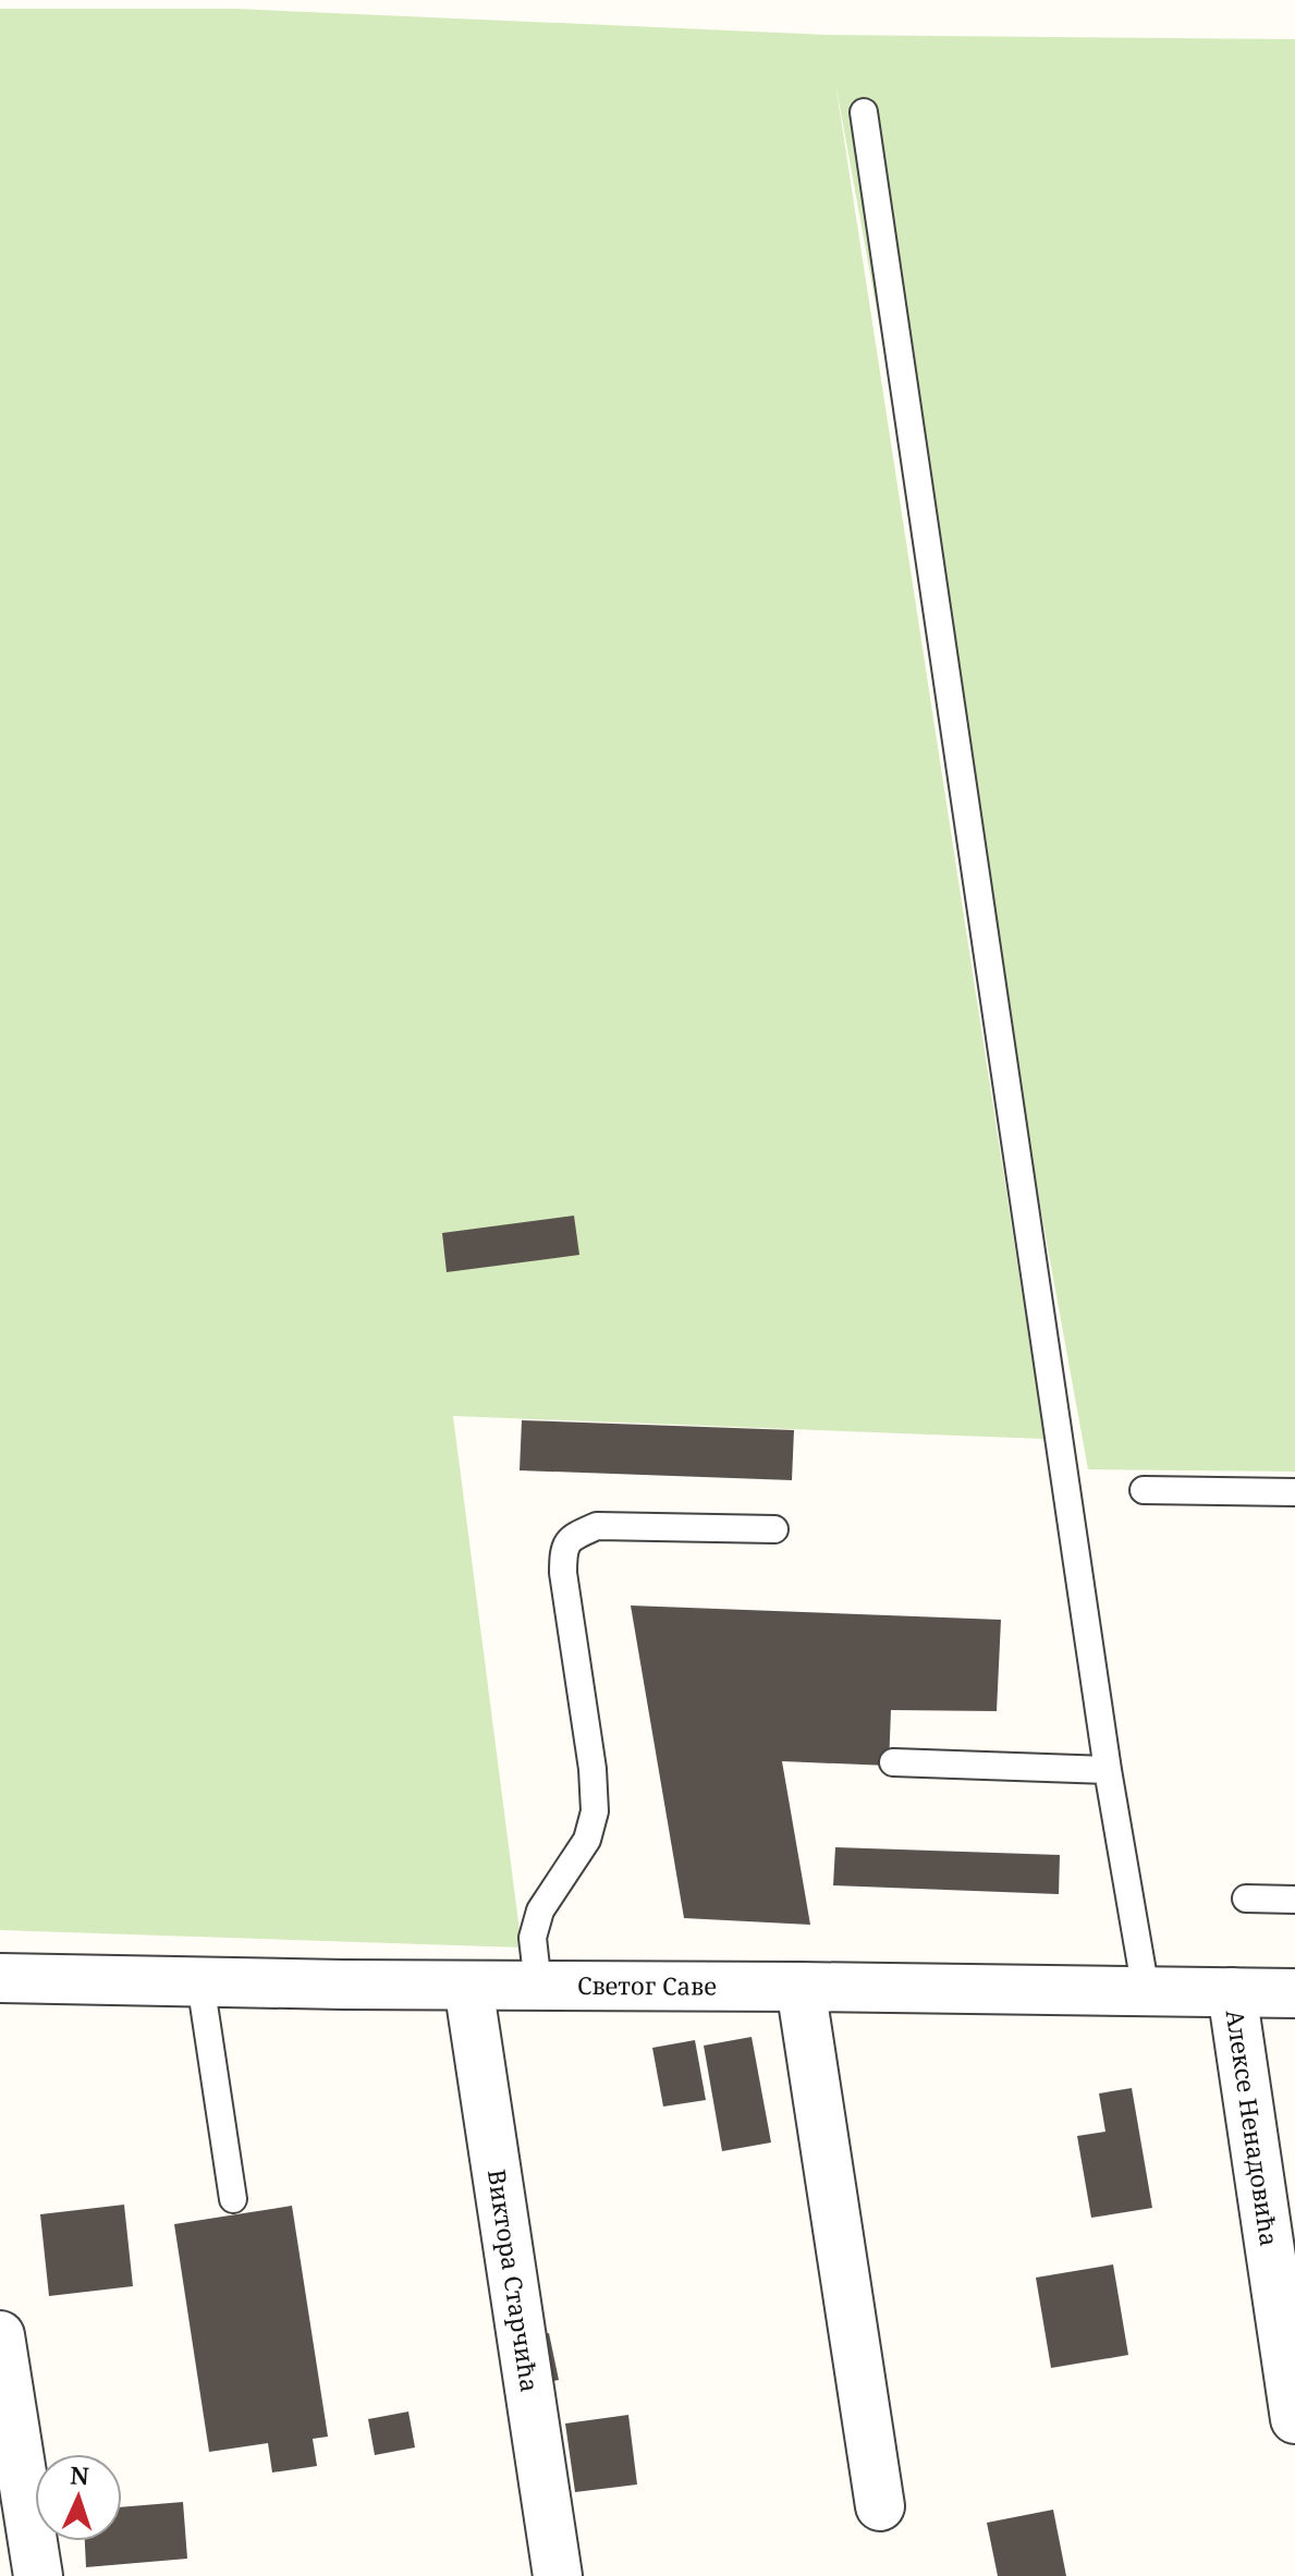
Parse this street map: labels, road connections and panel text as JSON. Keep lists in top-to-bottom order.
{
  "streets": {
    "street": ["Светог Саве", "Алексе Ненадовића", "Виктора Старчића"]
  },
  "crossings": [
    ["Светог Саве", "Алексе Ненадовића"],
    ["Светог Саве", "Виктора Старчића"]
  ],
  "north": "top"
}
